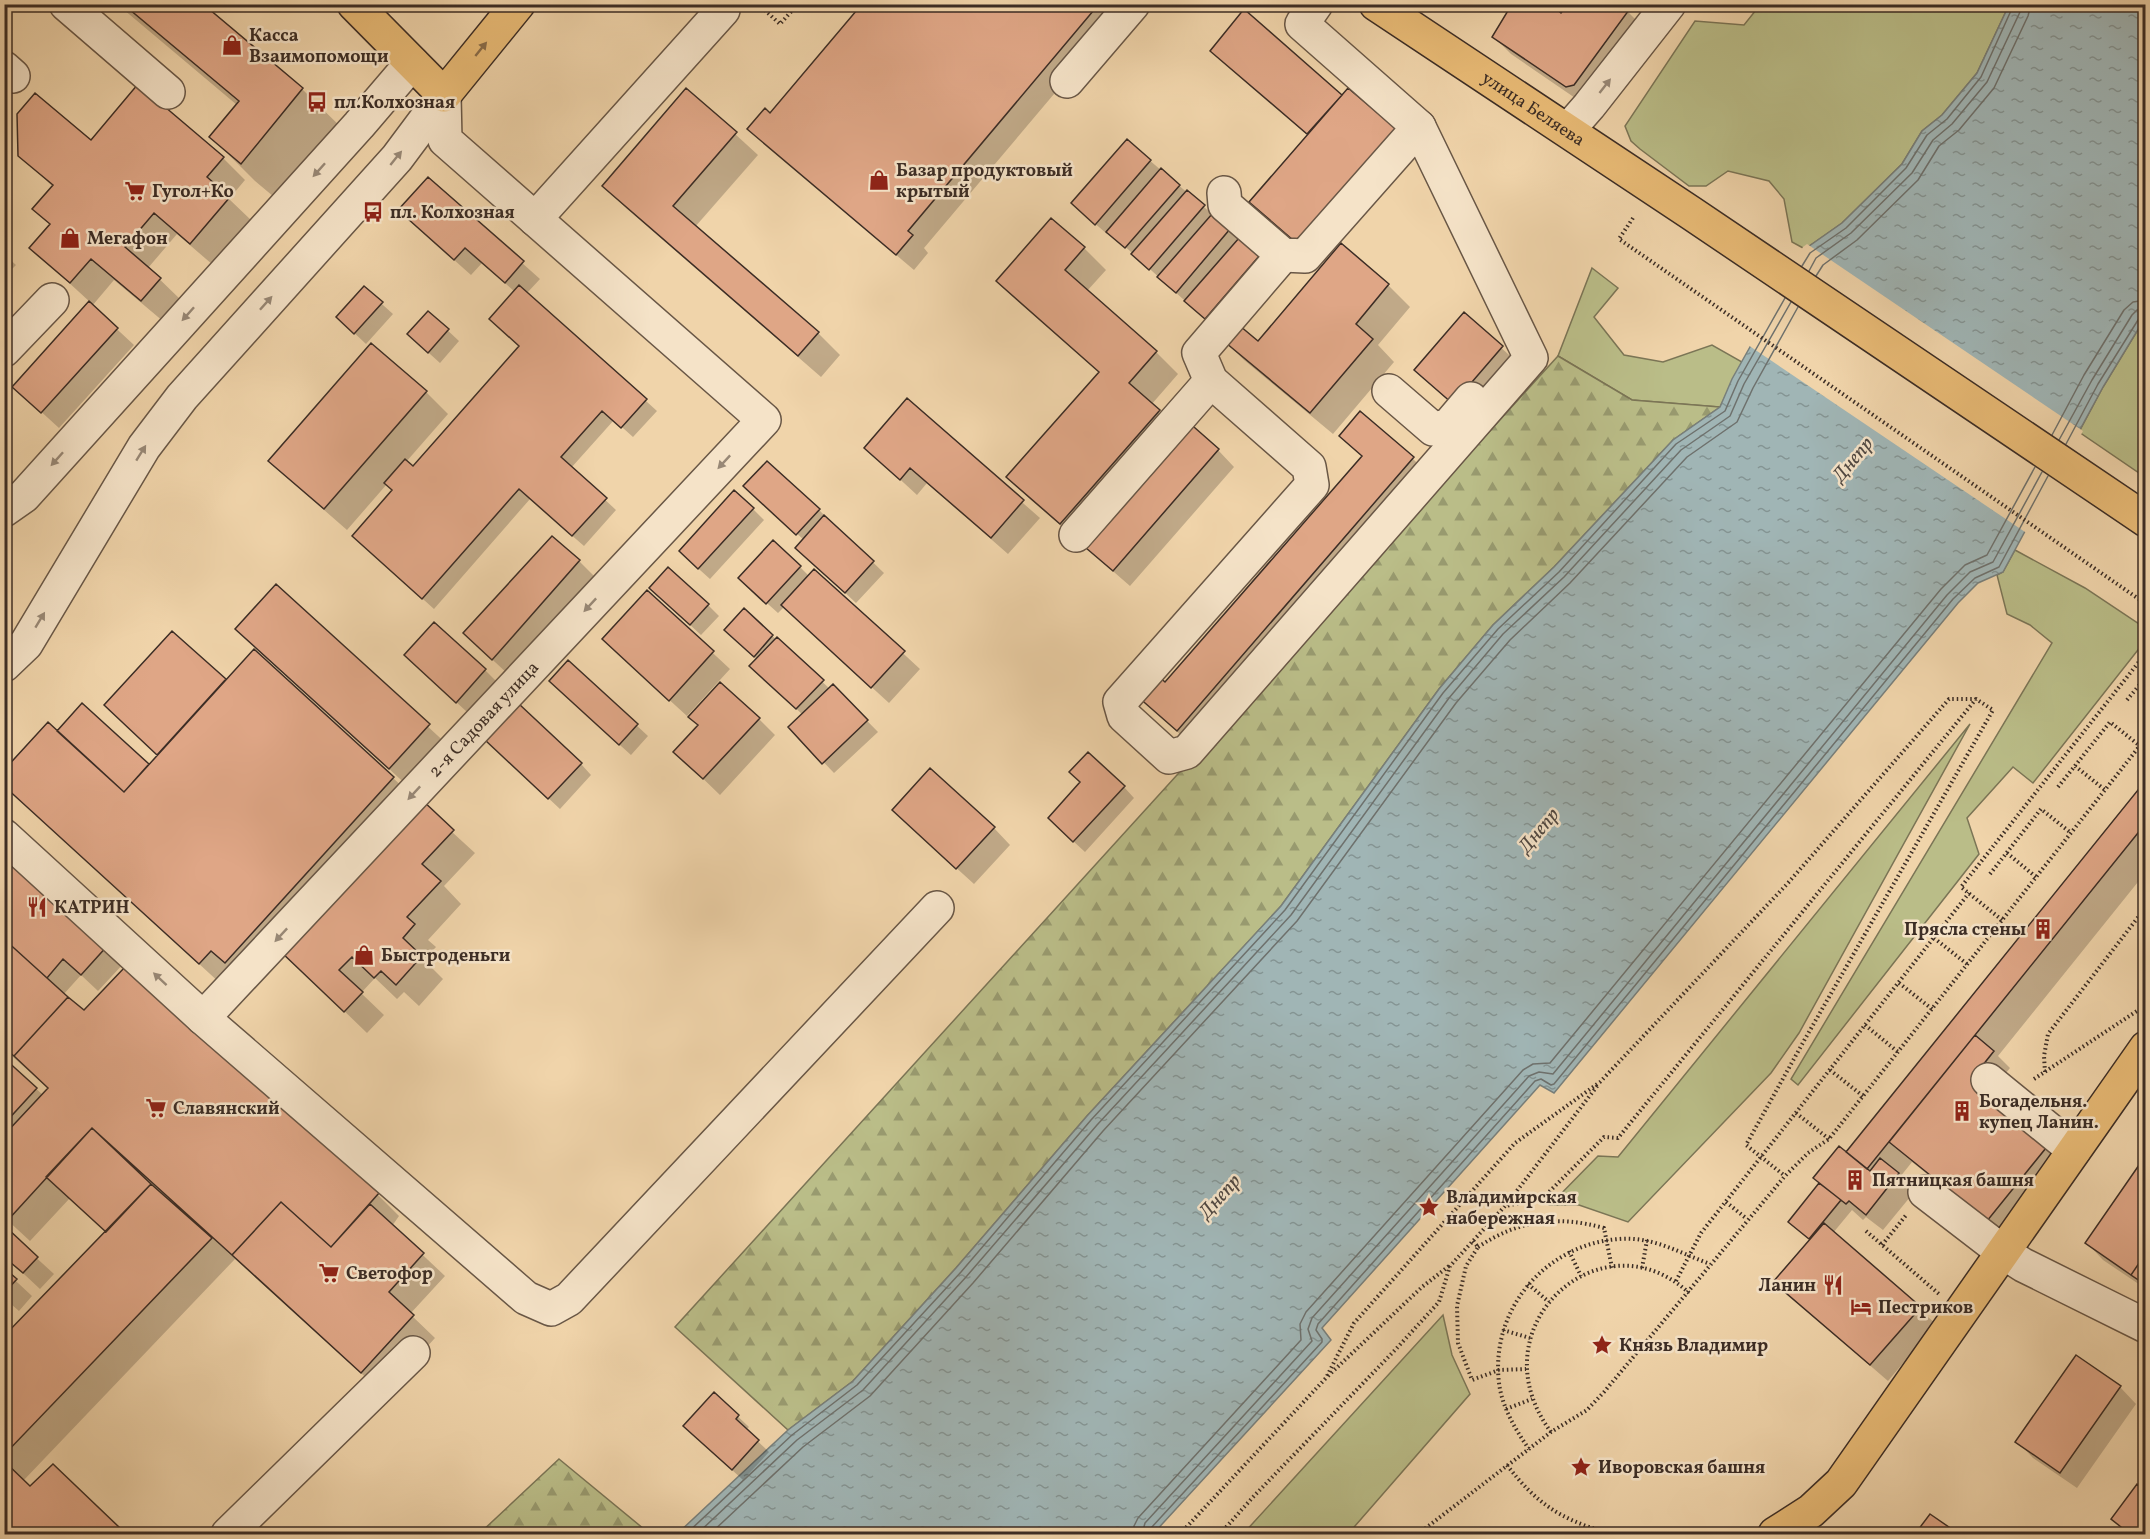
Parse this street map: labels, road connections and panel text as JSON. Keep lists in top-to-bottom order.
{
  "streets": {
    "main road": ["улица Беляева"],
    "street": ["2-я Садовая улица"]
  },
  "water": ["Днепр"],
  "places": {
    "shop": [
      "Касса Взаимопомощи",
      "Базар продуктовый крытый",
      "Мегафон",
      "Быстроденьги"
    ],
    "bus stop": ["пл.Колхозная", "пл. Колхозная"],
    "supermarket": ["Гугол+Ко", "Славянский", "Светофор"],
    "restaurant": ["КАТРИН", "Ланин"],
    "building": ["Прясла стены", "Богадельня. купец Ланин.", "Пятницкая башня"],
    "place": ["Владимирская набережная", "Князь Владимир", "Иворовская башня"],
    "hotel": ["Пестриков"]
  }
}
